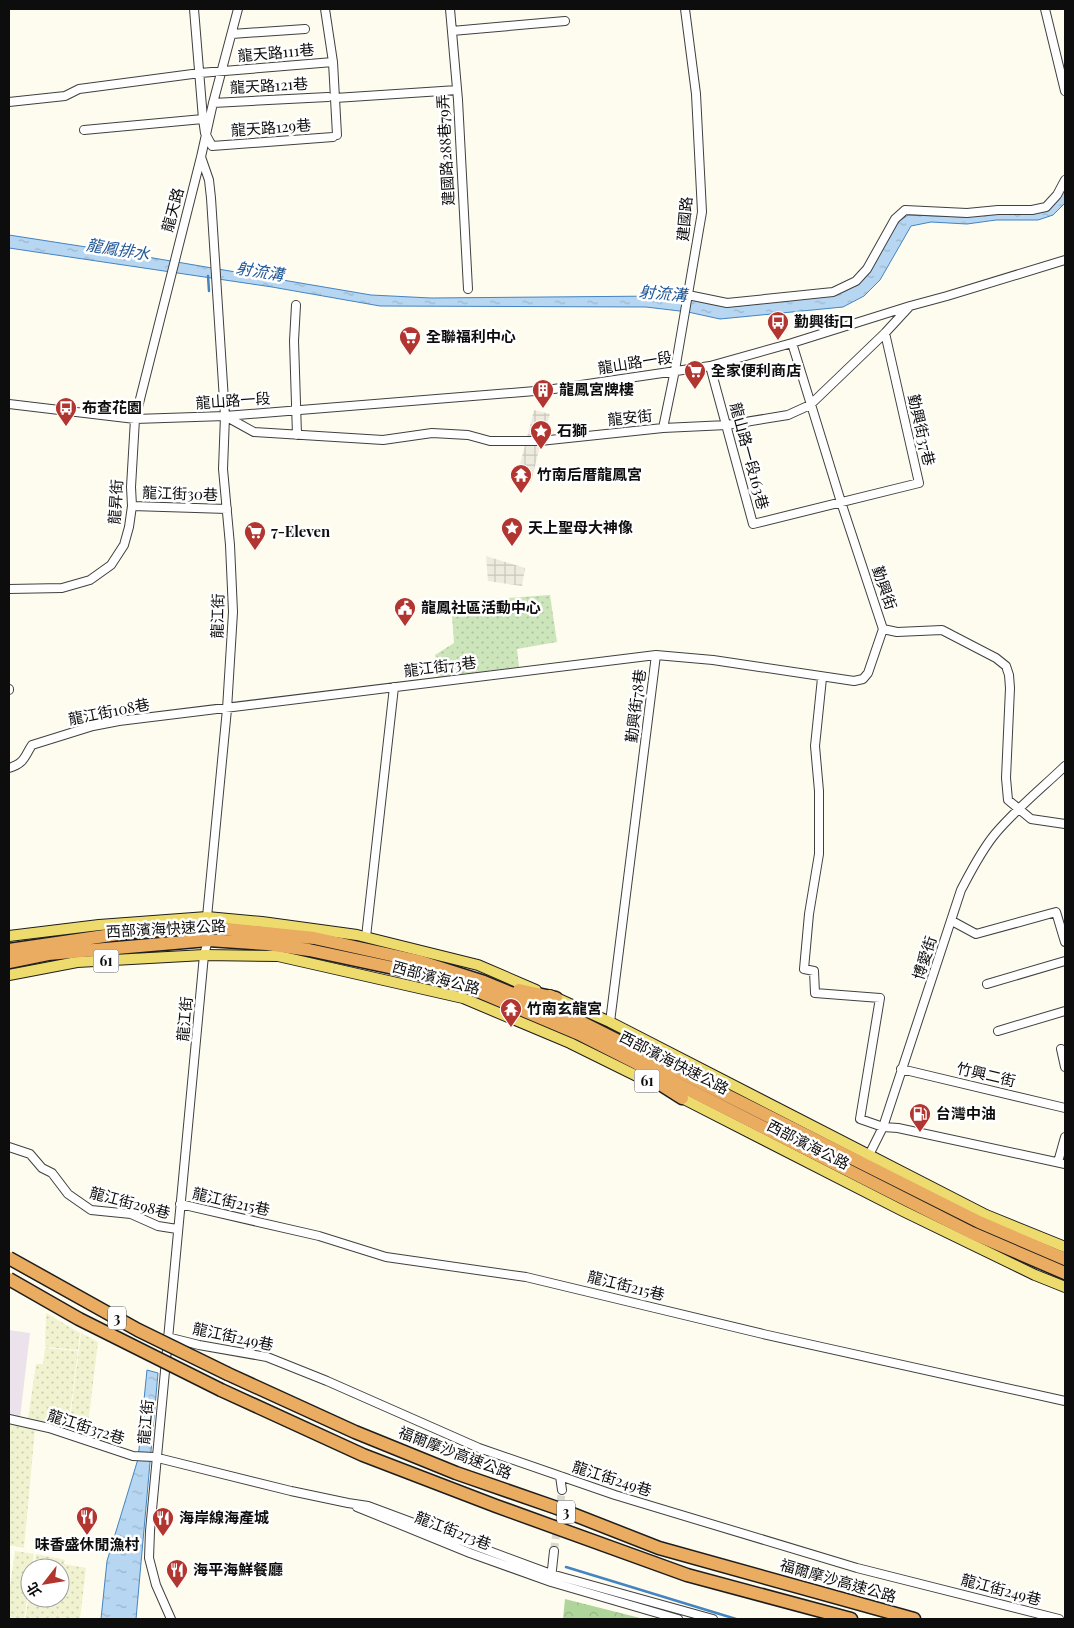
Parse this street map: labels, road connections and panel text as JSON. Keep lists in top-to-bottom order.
{
  "streets": {
    "highway": [
      "西部濱海快速公路",
      "61",
      "3",
      "福爾摩沙高速公路"
    ],
    "main road": ["西部濱海公路"],
    "street": [
      "龍天路111巷",
      "龍天路121巷",
      "龍天路129巷",
      "建國路288巷79弄",
      "龍天路",
      "建國路",
      "龍山路一段",
      "龍安街",
      "勤興街37巷",
      "龍山路一段163巷",
      "龍江街30巷",
      "龍昇街",
      "勤興街",
      "龍江街",
      "龍江街73巷",
      "勤興街78巷",
      "龍江街108巷",
      "博愛街",
      "竹興二街",
      "龍江街215巷",
      "龍江街298巷",
      "龍江街249巷",
      "龍江街372巷",
      "龍江街273巷"
    ]
  },
  "crossings": [
    ["龍天路111巷", "龍天路"],
    ["龍天路121巷", "龍天路129巷"],
    ["龍天路121巷", "建國路288巷79弄"],
    ["龍天路121巷", "龍天路"],
    ["龍天路129巷", "龍天路"],
    ["龍天路", "龍山路一段"],
    ["龍天路", "龍昇街"],
    ["龍天路", "龍江街"],
    ["建國路", "龍山路一段"],
    ["建國路", "龍安街"],
    ["龍山路一段", "龍安街"],
    ["龍山路一段", "龍山路一段163巷"],
    ["龍山路一段", "龍昇街"],
    ["龍山路一段", "勤興街"],
    ["龍山路一段", "龍江街"],
    ["龍安街", "勤興街37巷"],
    ["龍安街", "龍山路一段163巷"],
    ["龍安街", "勤興街"],
    ["龍安街", "龍江街"],
    ["勤興街37巷", "龍山路一段163巷"],
    ["勤興街37巷", "勤興街"],
    ["龍山路一段163巷", "勤興街"],
    ["龍江街30巷", "龍昇街"],
    ["龍江街30巷", "龍江街"],
    ["勤興街", "勤興街78巷"],
    ["勤興街", "博愛街"],
    ["龍江街", "龍江街73巷"],
    ["龍江街", "龍江街108巷"],
    ["龍江街", "西部濱海快速公路"],
    ["龍江街", "西部濱海公路"],
    ["龍江街", "龍江街215巷"],
    ["龍江街", "龍江街298巷"],
    ["龍江街", "龍江街249巷"],
    ["龍江街", "龍江街372巷"],
    ["龍江街", "龍江街273巷"],
    ["龍江街73巷", "勤興街78巷"],
    ["龍江街73巷", "龍江街108巷"],
    ["勤興街78巷", "西部濱海公路"],
    ["西部濱海快速公路", "博愛街"],
    ["西部濱海快速公路", "西部濱海公路"],
    ["博愛街", "西部濱海公路"],
    ["博愛街", "竹興二街"],
    ["龍江街372巷", "龍江街273巷"]
  ],
  "water": ["龍鳳排水", "射流溝"],
  "places": {
    "bus stop": ["勤興街口", "布查花園"],
    "supermarket": ["全聯福利中心", "全家便利商店", "7-Eleven"],
    "building": ["龍鳳宮牌樓"],
    "place": ["石獅", "天上聖母大神像"],
    "temple": ["竹南后厝龍鳳宮", "竹南玄龍宮"],
    "public building": ["龍鳳社區活動中心"],
    "fuel station": ["台灣中油"],
    "restaurant": ["味香盛休閒漁村", "海岸線海產城", "海平海鮮餐廳"]
  },
  "north": "bottom left"
}
